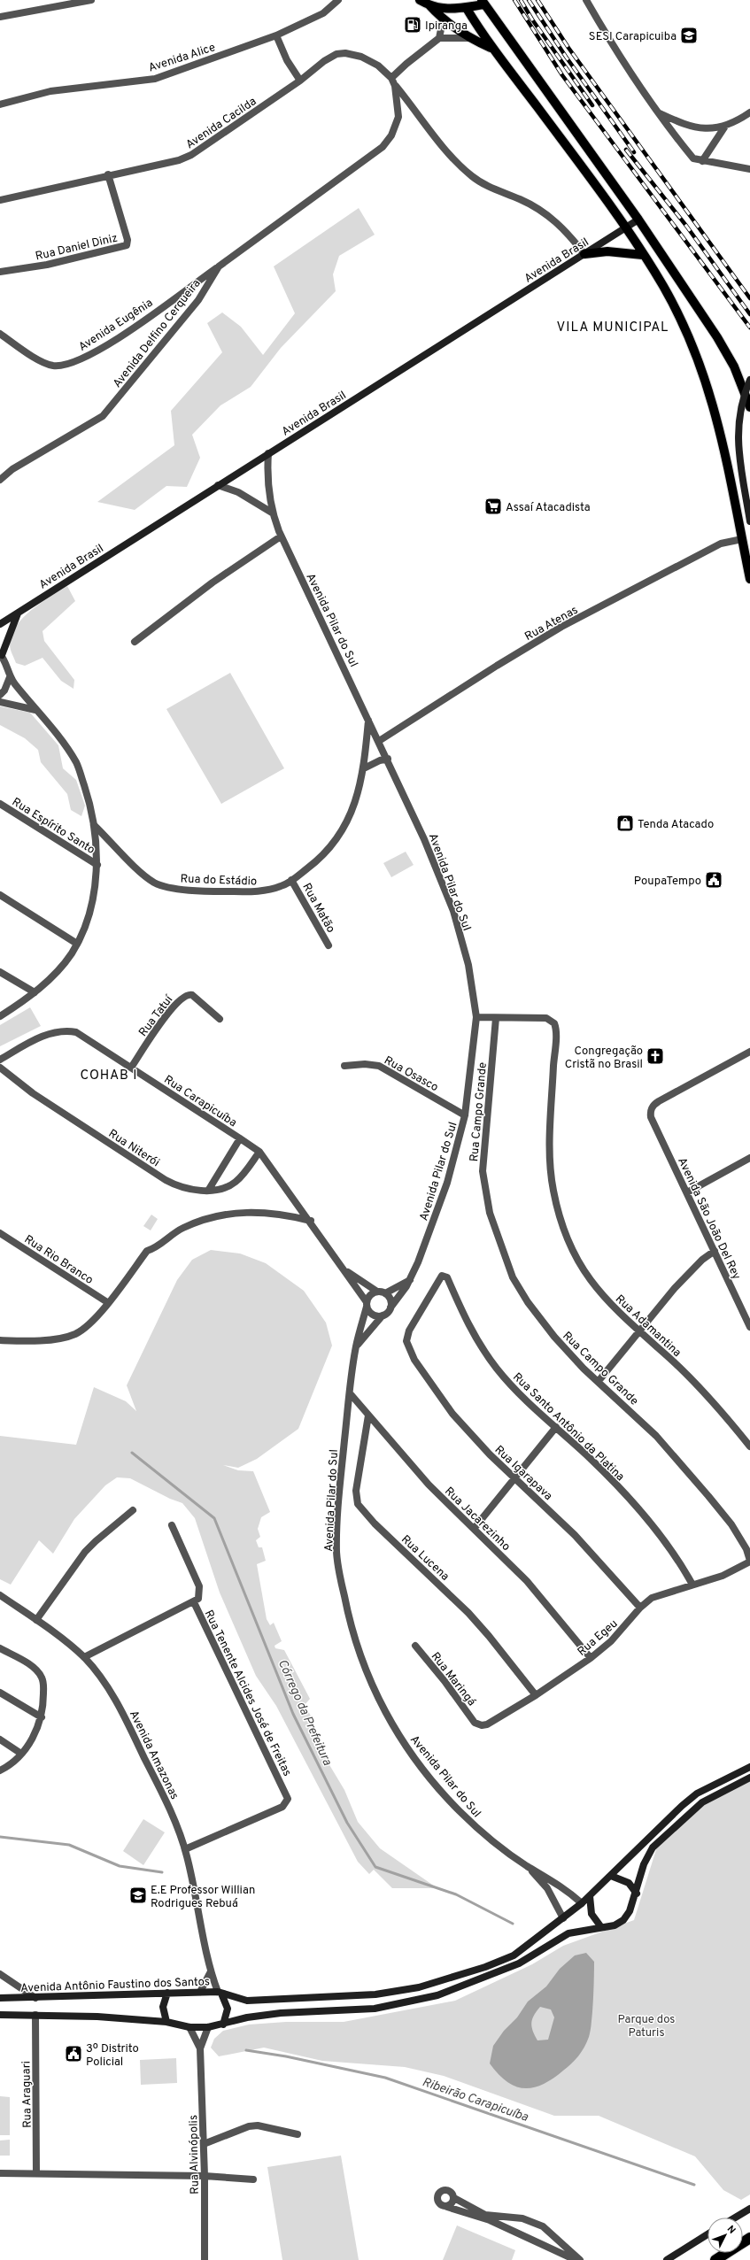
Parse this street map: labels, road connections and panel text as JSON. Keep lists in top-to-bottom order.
{
  "streets": {
    "main road": ["Avenida Brasil", "Avenida Antônio Faustino dos Santos"],
    "street": [
      "Avenida Alice",
      "Avenida Cacilda",
      "Rua Daniel Diniz",
      "Avenida Eugênia",
      "Avenida Delfino Cerqueira",
      "Avenida Pilar do Sul",
      "Rua Atenas",
      "Rua Espírito Santo",
      "Rua do Estádio",
      "Rua Matão",
      "Rua Tatuí",
      "Rua Osasco",
      "Rua Carapicuíba",
      "Rua Campo Grande",
      "Rua Niterói",
      "Avenida São João Del Rey",
      "Rua Rio Branco",
      "Rua Adamantina",
      "Rua Santo Antônio da Platina",
      "Rua Igarapava",
      "Rua Jacarezinho",
      "Rua Lucena",
      "Rua Egeu",
      "Rua Maringá",
      "Rua Tenente Alcides José de Freitas",
      "Avenida Amazonas",
      "Rua Araguari",
      "Rua Alvinópolis"
    ]
  },
  "crossings": [
    ["Avenida Cacilda", "Rua Daniel Diniz"],
    ["Avenida Cacilda", "Avenida Delfino Cerqueira"],
    ["Avenida Brasil", "Avenida Pilar do Sul"],
    ["Avenida Eugênia", "Avenida Delfino Cerqueira"],
    ["Avenida Pilar do Sul", "Rua Atenas"],
    ["Avenida Pilar do Sul", "Rua do Estádio"],
    ["Avenida Pilar do Sul", "Rua Osasco"],
    ["Avenida Pilar do Sul", "Rua Carapicuíba"],
    ["Avenida Pilar do Sul", "Rua Jacarezinho"],
    ["Avenida Pilar do Sul", "Avenida Antônio Faustino dos Santos"],
    ["Rua do Estádio", "Rua Matão"],
    ["Rua Tatuí", "Rua Carapicuíba"],
    ["Rua Carapicuíba", "Rua Niterói"],
    ["Rua Campo Grande", "Rua Adamantina"],
    ["Rua Campo Grande", "Rua Egeu"],
    ["Rua Santo Antônio da Platina", "Rua Igarapava"],
    ["Rua Santo Antônio da Platina", "Rua Egeu"],
    ["Rua Igarapava", "Rua Egeu"],
    ["Rua Jacarezinho", "Rua Lucena"],
    ["Rua Jacarezinho", "Rua Egeu"],
    ["Rua Lucena", "Rua Egeu"],
    ["Rua Egeu", "Rua Maringá"],
    ["Rua Tenente Alcides José de Freitas", "Avenida Amazonas"],
    ["Avenida Amazonas", "Avenida Antônio Faustino dos Santos"]
  ],
  "districts": ["VILA MUNICIPAL", "COHAB I"],
  "water": ["Córrego da Prefeitura", "Ribeirão Carapicuíba"],
  "parks": ["Parque dos Paturis"],
  "places": {
    "fuel station": ["Ipiranga"],
    "school or university": ["SESI Carapicuiba", "E.E Professor Willian Rodrigues Rebuá"],
    "supermarket": ["Assaí Atacadista"],
    "shop": ["Tenda Atacado"],
    "public building": ["PoupaTempo", "3º Distrito Policial"],
    "church": ["Congregação Cristã no Brasil"]
  },
  "north": "top right"
}
